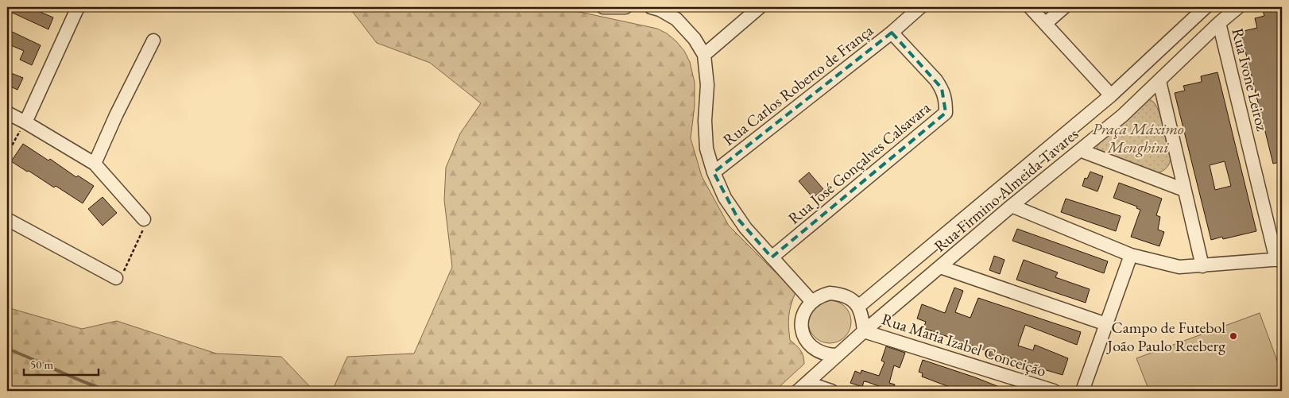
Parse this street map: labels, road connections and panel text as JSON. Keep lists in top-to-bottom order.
{
  "streets": {
    "street": [
      "Rua Ivone Leiroz",
      "Rua Carlos Roberto de França",
      "Rua José Gonçalves Calsavara",
      "Rua Firmino Almeida Tavares",
      "Rua Maria Izabel Conceição"
    ]
  },
  "crossings": [
    ["Rua Ivone Leiroz", "Rua Firmino Almeida Tavares"],
    ["Rua Carlos Roberto de França", "Rua José Gonçalves Calsavara"],
    ["Rua Firmino Almeida Tavares", "Rua Maria Izabel Conceição"]
  ],
  "parks": ["Praça Máximo Menghini"],
  "places": ["Campo de Futebol João Paulo Reeberg"],
  "scale_bar": "50 m"
}
